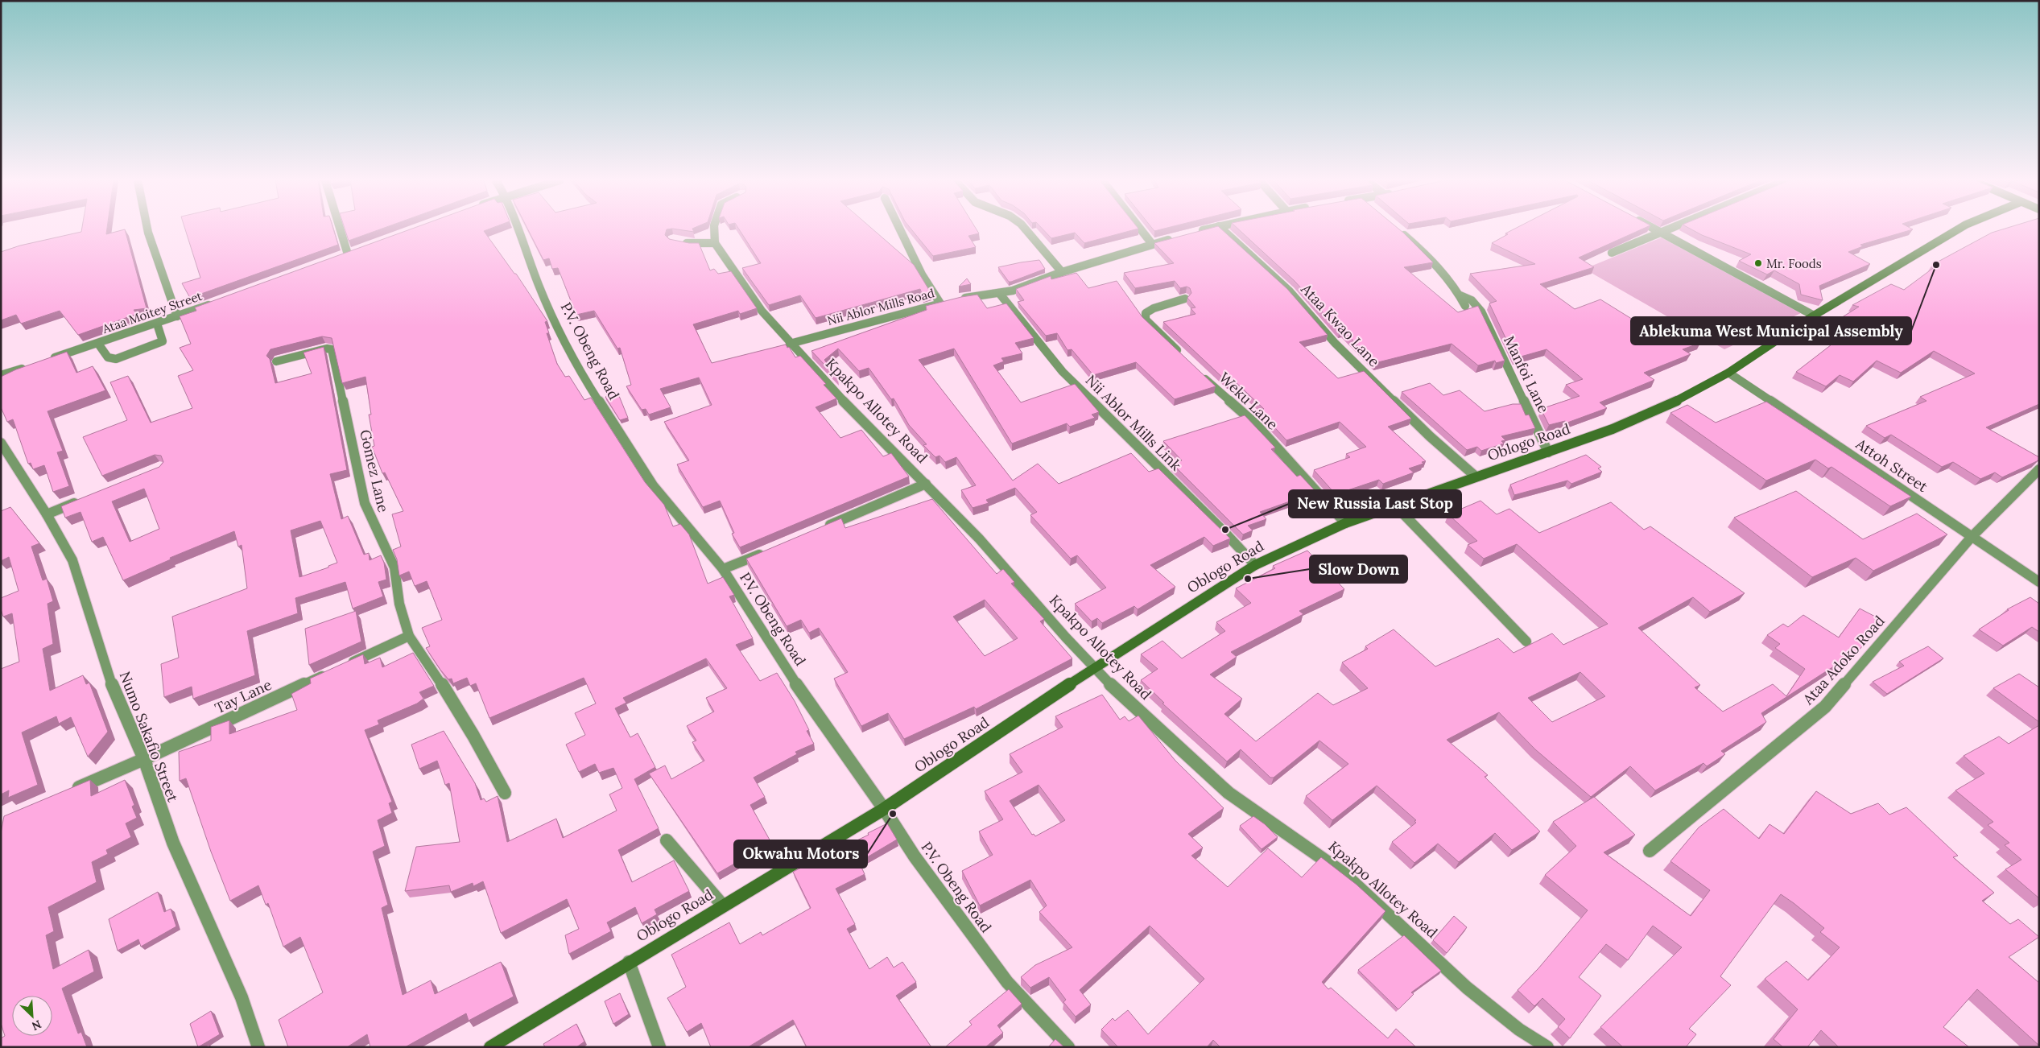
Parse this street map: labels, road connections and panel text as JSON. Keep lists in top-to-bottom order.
{
  "streets": {
    "main road": ["Oblogo Road"],
    "street": [
      "Nii Ablor Mills Road",
      "Ataa Moitey Street",
      "Ataa Kwao Lane",
      "P.V. Obeng Road",
      "Manfoi Lane",
      "Weku Lane",
      "Kpakpo Allotey Road",
      "Nii Ablor Mills Link",
      "Attoh Street",
      "Gomez Lane",
      "Ataa Adoko Road",
      "Tay Lane",
      "Numo Sakafio Street"
    ]
  },
  "crossings": [
    ["Nii Ablor Mills Road", "Kpakpo Allotey Road"],
    ["Nii Ablor Mills Road", "Nii Ablor Mills Link"],
    ["Ataa Kwao Lane", "Oblogo Road"],
    ["P.V. Obeng Road", "Oblogo Road"],
    ["Manfoi Lane", "Oblogo Road"],
    ["Weku Lane", "Oblogo Road"],
    ["Kpakpo Allotey Road", "Oblogo Road"],
    ["Nii Ablor Mills Link", "Oblogo Road"],
    ["Oblogo Road", "Attoh Street"],
    ["Attoh Street", "Ataa Adoko Road"],
    ["Tay Lane", "Numo Sakafio Street"]
  ],
  "places": [
    "Mr. Foods",
    "Ablekuma West Municipal Assembly",
    "New Russia Last Stop",
    "Slow Down",
    "Okwahu Motors"
  ],
  "north": "bottom right"
}
